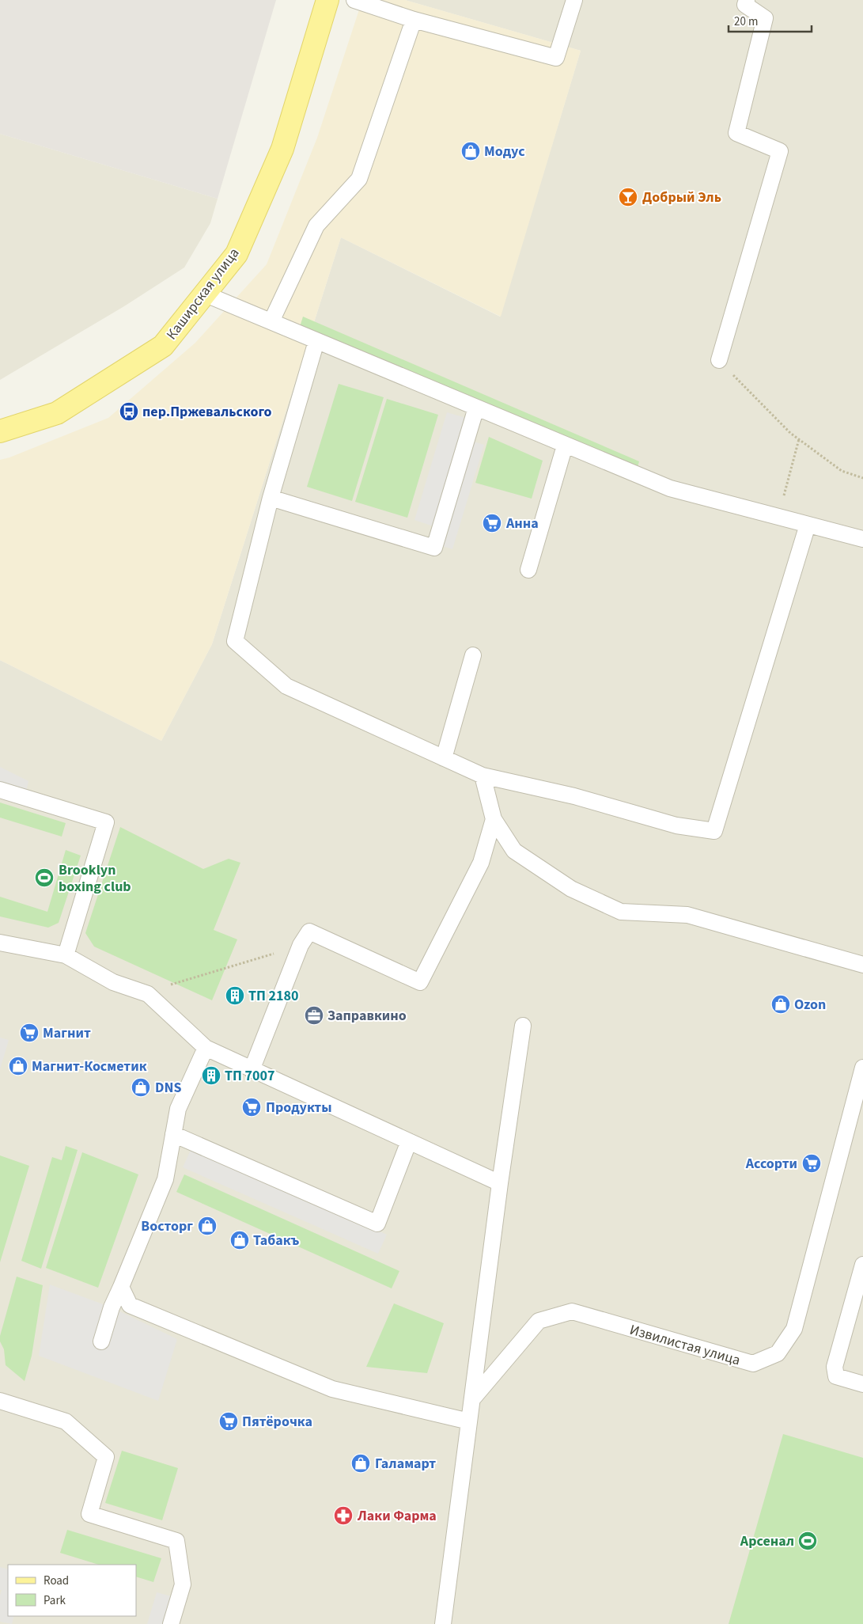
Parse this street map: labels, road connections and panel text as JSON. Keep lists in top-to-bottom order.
{
  "streets": {
    "main road": ["Каширская улица"],
    "lane": ["Извилистая улица"]
  },
  "places": {
    "shop": [
      "Модус",
      "Ozon",
      "Магнит-Косметик",
      "DNS",
      "Восторг",
      "Табакъ",
      "Галамарт"
    ],
    "bar": ["Добрый Эль"],
    "bus stop": ["пер.Пржевальского"],
    "supermarket": [
      "Анна",
      "Магнит",
      "Продукты",
      "Ассорти",
      "Пятёрочка"
    ],
    "sports": ["Brooklyn boxing club", "Арсенал"],
    "building": ["ТП 2180", "ТП 7007"],
    "office": ["Заправкино"],
    "pharmacy": ["Лаки Фарма"]
  },
  "legend": ["Road", "Park"],
  "scale_bar": "20 m"
}
